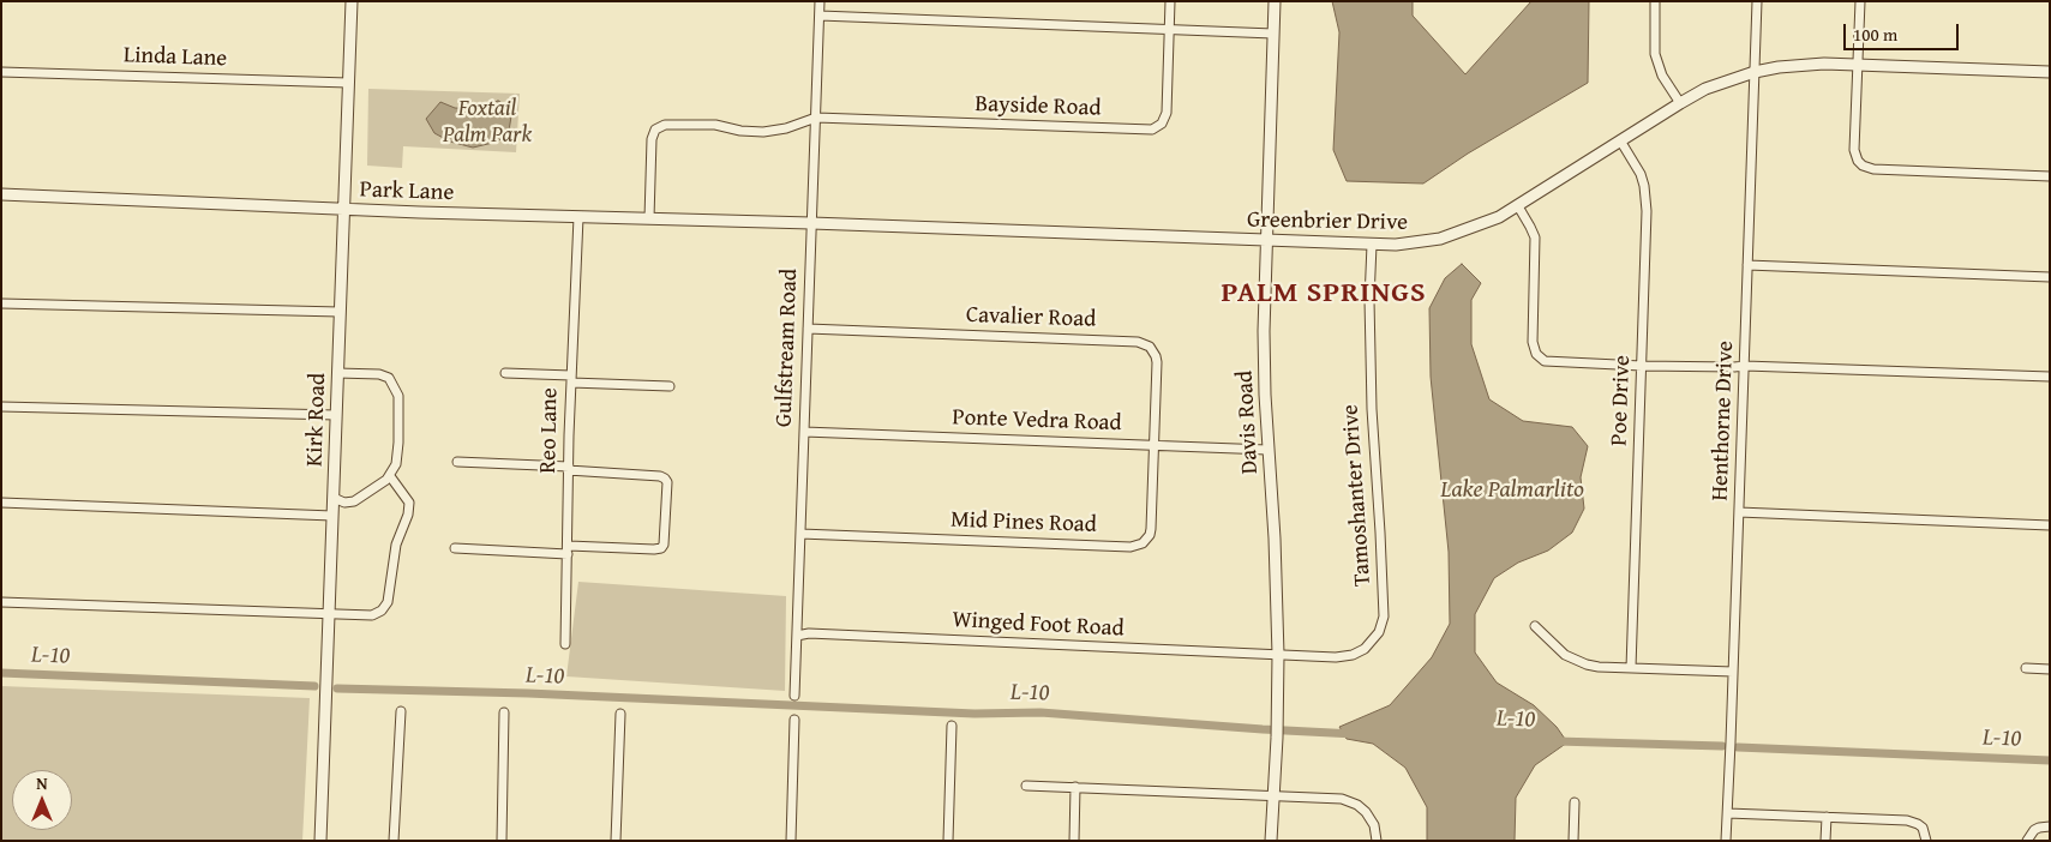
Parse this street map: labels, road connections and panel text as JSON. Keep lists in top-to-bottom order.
{
  "streets": {
    "street": [
      "Linda Lane",
      "Bayside Road",
      "Park Lane",
      "Greenbrier Drive",
      "Cavalier Road",
      "Gulfstream Road",
      "Poe Drive",
      "Kirk Road",
      "Ponte Vedra Road",
      "Henthorne Drive",
      "Davis Road",
      "Reo Lane",
      "Tamoshanter Drive",
      "Mid Pines Road",
      "Winged Foot Road"
    ]
  },
  "crossings": [
    ["Linda Lane", "Kirk Road"],
    ["Bayside Road", "Gulfstream Road"],
    ["Park Lane", "Greenbrier Drive"],
    ["Park Lane", "Gulfstream Road"],
    ["Park Lane", "Kirk Road"],
    ["Park Lane", "Reo Lane"],
    ["Greenbrier Drive", "Gulfstream Road"],
    ["Greenbrier Drive", "Poe Drive"],
    ["Greenbrier Drive", "Henthorne Drive"],
    ["Greenbrier Drive", "Davis Road"],
    ["Greenbrier Drive", "Tamoshanter Drive"],
    ["Cavalier Road", "Gulfstream Road"],
    ["Cavalier Road", "Ponte Vedra Road"],
    ["Cavalier Road", "Mid Pines Road"],
    ["Gulfstream Road", "Ponte Vedra Road"],
    ["Gulfstream Road", "Mid Pines Road"],
    ["Gulfstream Road", "Winged Foot Road"],
    ["Ponte Vedra Road", "Davis Road"],
    ["Ponte Vedra Road", "Mid Pines Road"],
    ["Davis Road", "Tamoshanter Drive"],
    ["Davis Road", "Winged Foot Road"],
    ["Tamoshanter Drive", "Winged Foot Road"]
  ],
  "districts": ["PALM SPRINGS"],
  "water": ["Lake Palmarlito", "L-10"],
  "parks": ["Foxtail Palm Park"],
  "scale_bar": "100 m",
  "north": "top"
}
